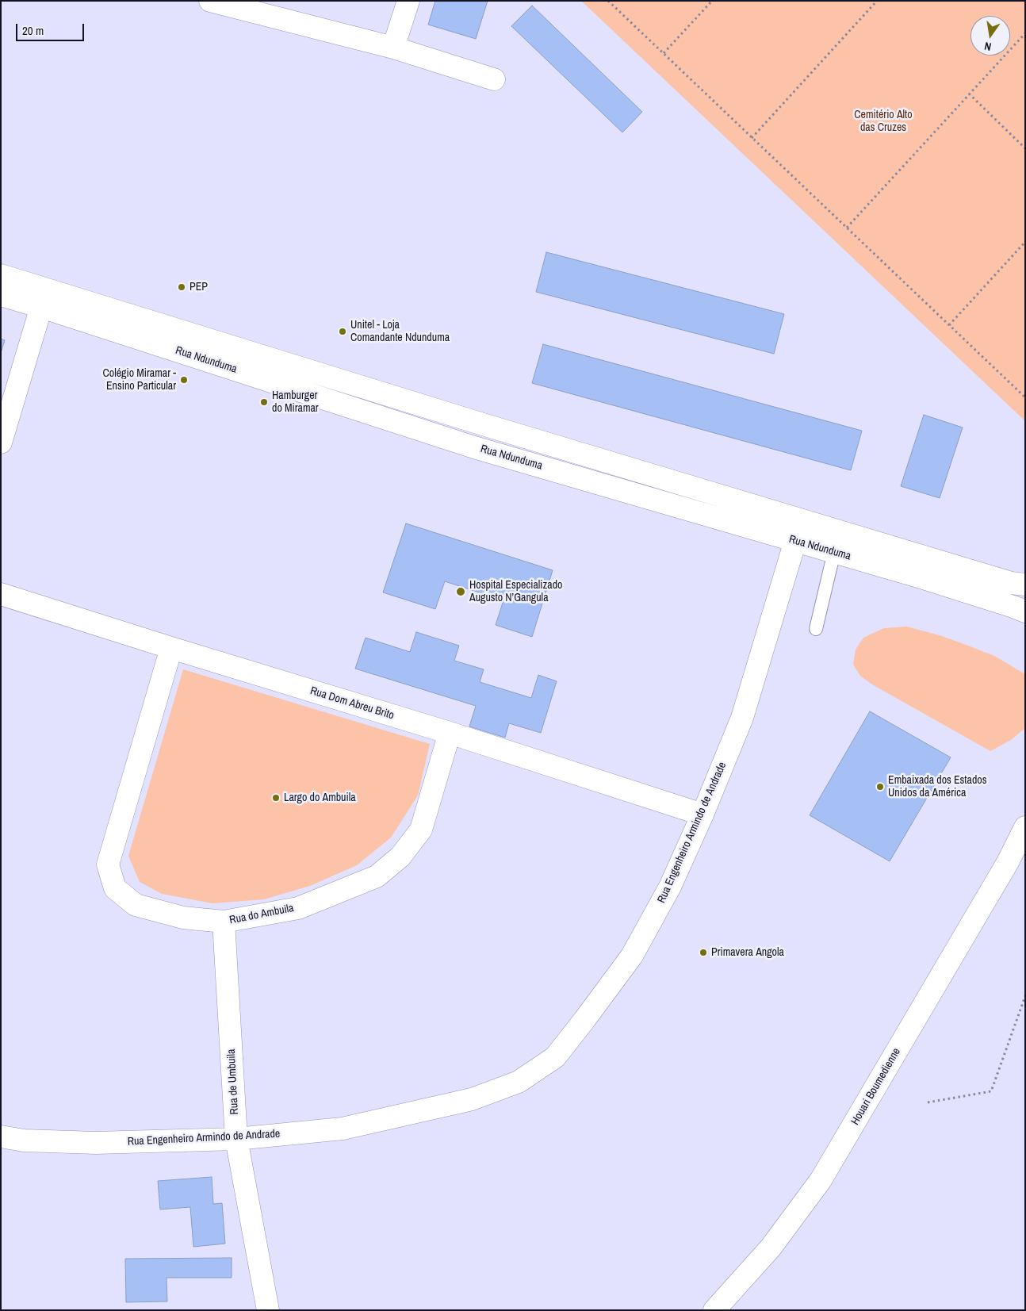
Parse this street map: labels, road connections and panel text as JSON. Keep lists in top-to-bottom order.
{
  "streets": {
    "street": [
      "Rua Ndunduma",
      "Rua Dom Abreu Brito",
      "Rua Engenheiro Armindo de Andrade",
      "Rua do Ambuila",
      "Rua de Umbuila",
      "Houari Boumedienne"
    ]
  },
  "crossings": [
    ["Rua Ndunduma", "Rua Engenheiro Armindo de Andrade"],
    ["Rua Dom Abreu Brito", "Rua Engenheiro Armindo de Andrade"],
    ["Rua Dom Abreu Brito", "Rua do Ambuila"],
    ["Rua Engenheiro Armindo de Andrade", "Rua de Umbuila"],
    ["Rua do Ambuila", "Rua de Umbuila"]
  ],
  "parks": ["Cemitério Alto das Cruzes"],
  "places": [
    "PEP",
    "Unitel - Loja Comandante Ndunduma",
    "Colégio Miramar - Ensino Particular",
    "Hamburger do Miramar",
    "Hospital Especializado Augusto N’Gangula",
    "Embaixada dos Estados Unidos da América",
    "Largo do Ambuila",
    "Primavera Angola"
  ],
  "scale_bar": "20 m",
  "north": "bottom"
}
